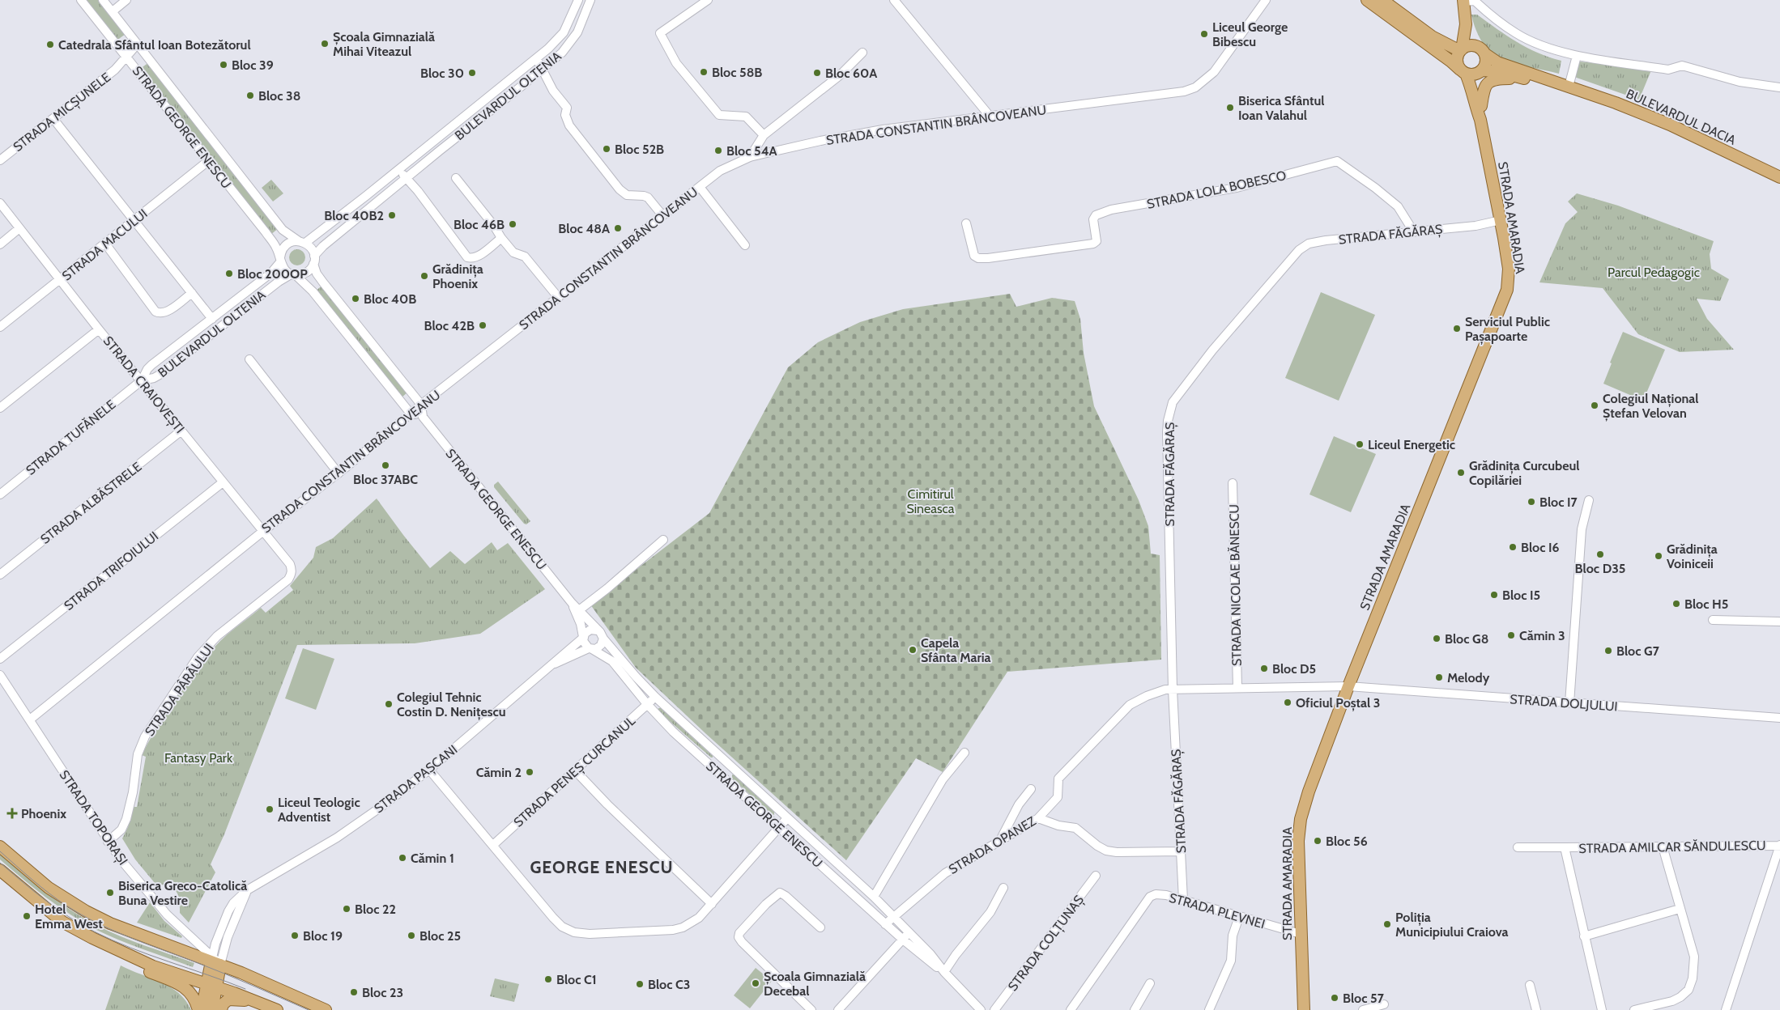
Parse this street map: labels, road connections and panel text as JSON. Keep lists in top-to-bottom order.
{
  "streets": {
    "main road": ["BULEVARDUL DACIA", "STRADA AMARADIA"],
    "street": [
      "BULEVARDUL OLTENIA",
      "STRADA MICȘUNELE",
      "STRADA CONSTANTIN BRÂNCOVEANU",
      "STRADA GEORGE ENESCU",
      "STRADA LOLA BOBESCO",
      "STRADA FĂGĂRAȘ",
      "STRADA MACULUI",
      "STRADA CRAIOVEȘTI",
      "STRADA TUFĂNELE",
      "STRADA ALBĂSTRELE",
      "STRADA TRIFOIULUI",
      "STRADA NICOLAE BĂNESCU",
      "STRADA PÂRÂULUI",
      "STRADA DOLJULUI",
      "STRADA PENEȘ CURCANUL",
      "STRADA PAȘCANI",
      "STRADA TOPORAȘI",
      "STRADA OPANEZ",
      "STRADA AMILCAR SĂNDULESCU",
      "STRADA PLEVNEI",
      "STRADA COLȚUNAȘ"
    ]
  },
  "crossings": [
    ["BULEVARDUL OLTENIA", "STRADA GEORGE ENESCU"],
    ["BULEVARDUL OLTENIA", "STRADA CRAIOVEȘTI"],
    ["BULEVARDUL OLTENIA", "STRADA TUFĂNELE"],
    ["STRADA MICȘUNELE", "STRADA GEORGE ENESCU"],
    ["BULEVARDUL DACIA", "STRADA AMARADIA"],
    ["STRADA CONSTANTIN BRÂNCOVEANU", "STRADA CRAIOVEȘTI"],
    ["STRADA CONSTANTIN BRÂNCOVEANU", "STRADA TOPORAȘI"],
    ["STRADA GEORGE ENESCU", "STRADA MACULUI"],
    ["STRADA GEORGE ENESCU", "STRADA PENEȘ CURCANUL"],
    ["STRADA GEORGE ENESCU", "STRADA PAȘCANI"],
    ["STRADA GEORGE ENESCU", "STRADA OPANEZ"],
    ["STRADA LOLA BOBESCO", "STRADA FĂGĂRAȘ"],
    ["STRADA AMARADIA", "STRADA FĂGĂRAȘ"],
    ["STRADA AMARADIA", "STRADA DOLJULUI"],
    ["STRADA AMARADIA", "STRADA OPANEZ"],
    ["STRADA AMARADIA", "STRADA PLEVNEI"],
    ["STRADA FĂGĂRAȘ", "STRADA OPANEZ"],
    ["STRADA FĂGĂRAȘ", "STRADA PLEVNEI"],
    ["STRADA MACULUI", "STRADA CRAIOVEȘTI"],
    ["STRADA CRAIOVEȘTI", "STRADA TUFĂNELE"],
    ["STRADA CRAIOVEȘTI", "STRADA ALBĂSTRELE"],
    ["STRADA CRAIOVEȘTI", "STRADA TRIFOIULUI"],
    ["STRADA CRAIOVEȘTI", "STRADA PÂRÂULUI"],
    ["STRADA NICOLAE BĂNESCU", "STRADA OPANEZ"],
    ["STRADA PÂRÂULUI", "STRADA TOPORAȘI"],
    ["STRADA DOLJULUI", "STRADA OPANEZ"],
    ["STRADA PAȘCANI", "STRADA TOPORAȘI"]
  ],
  "districts": ["GEORGE ENESCU"],
  "parks": ["Parcul Pedagogic", "Cimitirul Sineasca", "Fantasy Park"],
  "places": {
    "other": [
      "Liceul George Bibescu",
      "Școala Gimnazială Mihai Viteazul",
      "Catedrala Sfântul Ioan Botezătorul",
      "Bloc 39",
      "Bloc 58B",
      "Bloc 30",
      "Bloc 60A",
      "Bloc 38",
      "Biserica Sfântul Ioan Valahul",
      "Bloc 52B",
      "Bloc 54A",
      "Bloc 40B2",
      "Bloc 46B",
      "Bloc 48A",
      "Bloc 200OP",
      "Grădinița Phoenix",
      "Bloc 40B",
      "Bloc 42B",
      "Serviciul Public Pașapoarte",
      "Colegiul Național Ștefan Velovan",
      "Liceul Energetic",
      "Bloc 37ABC",
      "Grădinița Curcubeul Copilăriei",
      "Bloc I7",
      "Bloc I6",
      "Bloc D35",
      "Grădinița Voiniceii",
      "Bloc I5",
      "Bloc H5",
      "Cămin 3",
      "Bloc G8",
      "Capela Sfânta Maria",
      "Bloc G7",
      "Bloc D5",
      "Melody",
      "Oficiul Poștal 3",
      "Colegiul Tehnic Costin D. Nenițescu",
      "Cămin 2",
      "Liceul Teologic Adventist",
      "Bloc 56",
      "Cămin 1",
      "Biserica Greco-Catolică Buna Vestire",
      "Bloc 22",
      "Hotel Emma West",
      "Poliția Municipiului Craiova",
      "Bloc 19",
      "Bloc 25",
      "Bloc C1",
      "Școala Gimnazială Decebal",
      "Bloc C3",
      "Bloc 23",
      "Bloc 57"
    ],
    "health": ["Phoenix"]
  }
}
